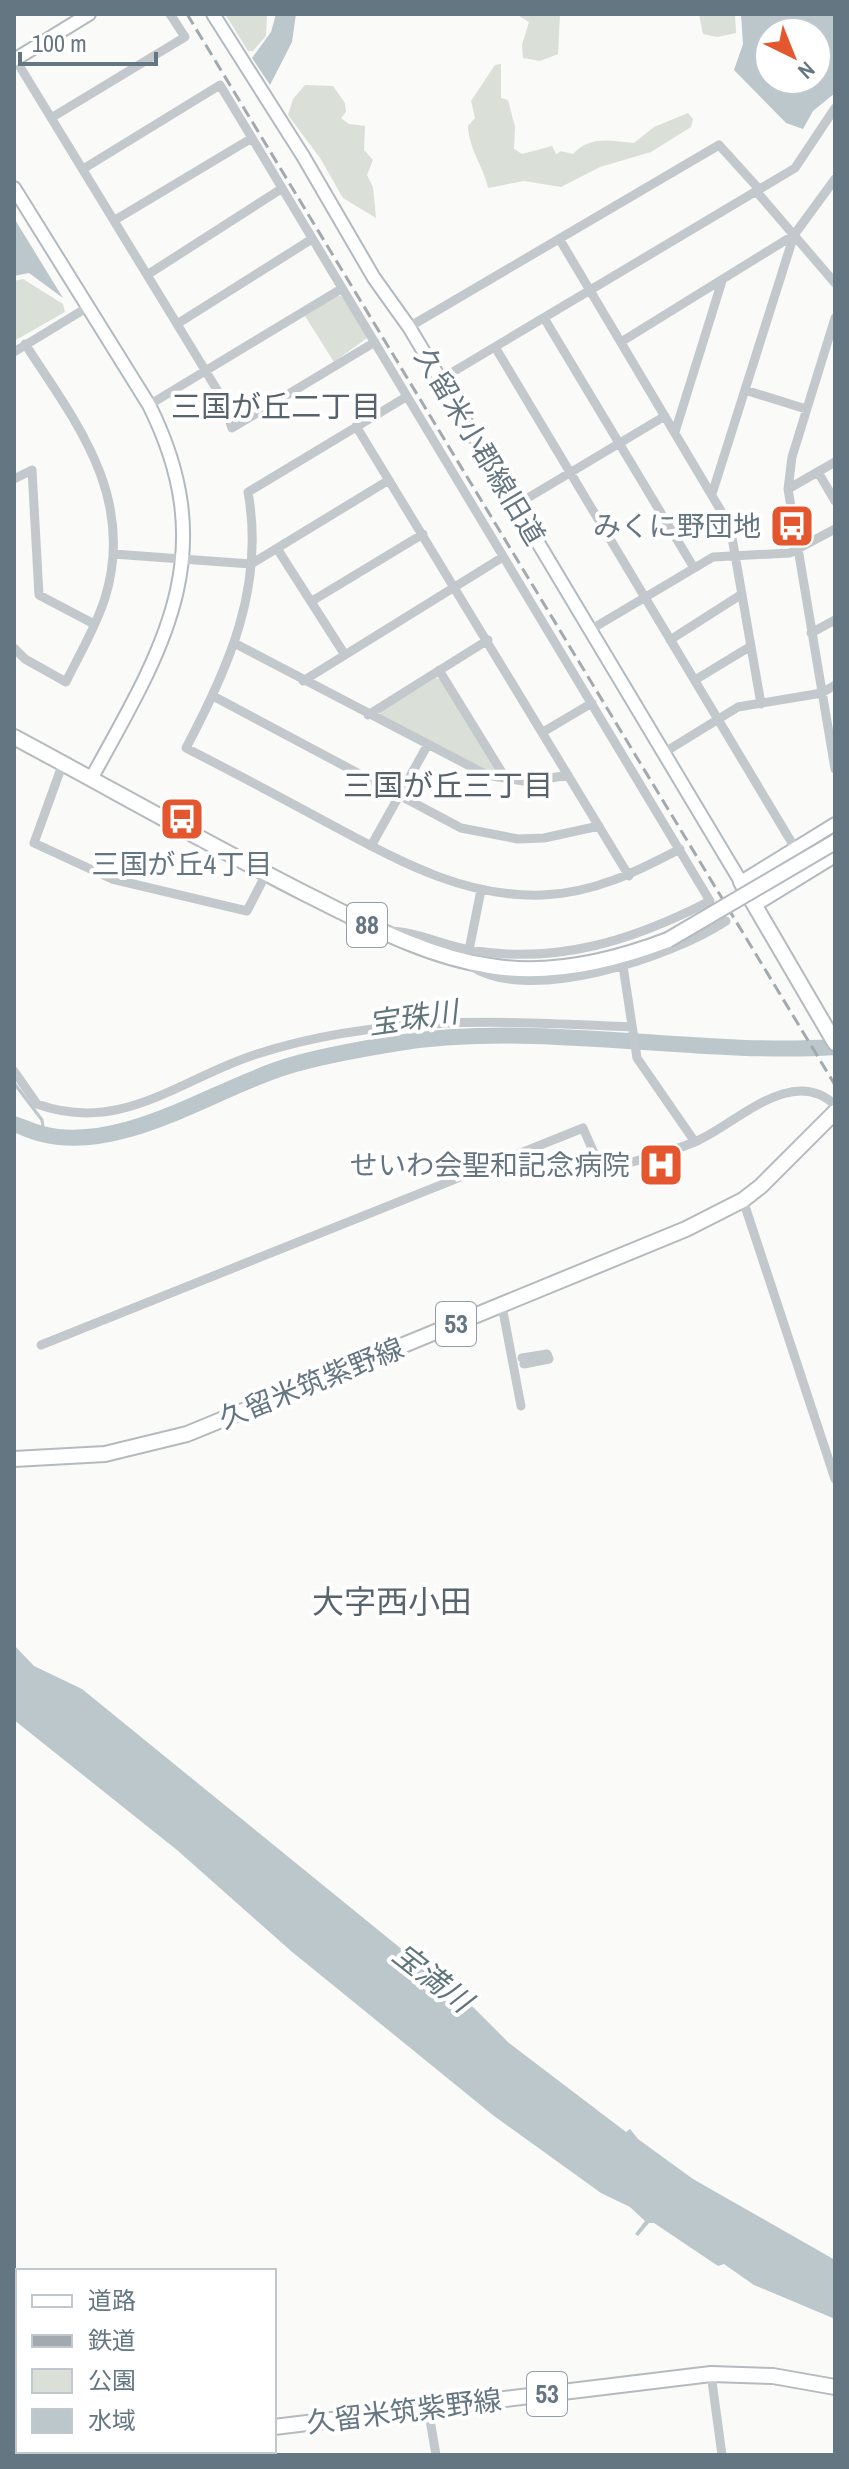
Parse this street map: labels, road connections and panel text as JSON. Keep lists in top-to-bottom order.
{
  "streets": {
    "main road": ["88", "53", "久留米筑紫野線"],
    "street": ["久留米小郡線旧道"]
  },
  "districts": ["三国が丘二丁目", "三国が丘三丁目", "大字西小田"],
  "water": ["宝珠川", "宝満川"],
  "places": {
    "bus stop": ["みくに野団地", "三国が丘4丁目"],
    "hospital": ["せいわ会聖和記念病院"]
  },
  "legend": [
    "道路",
    "鉄道",
    "公園",
    "水域"
  ],
  "scale_bar": "100 m",
  "north": "bottom right"
}
